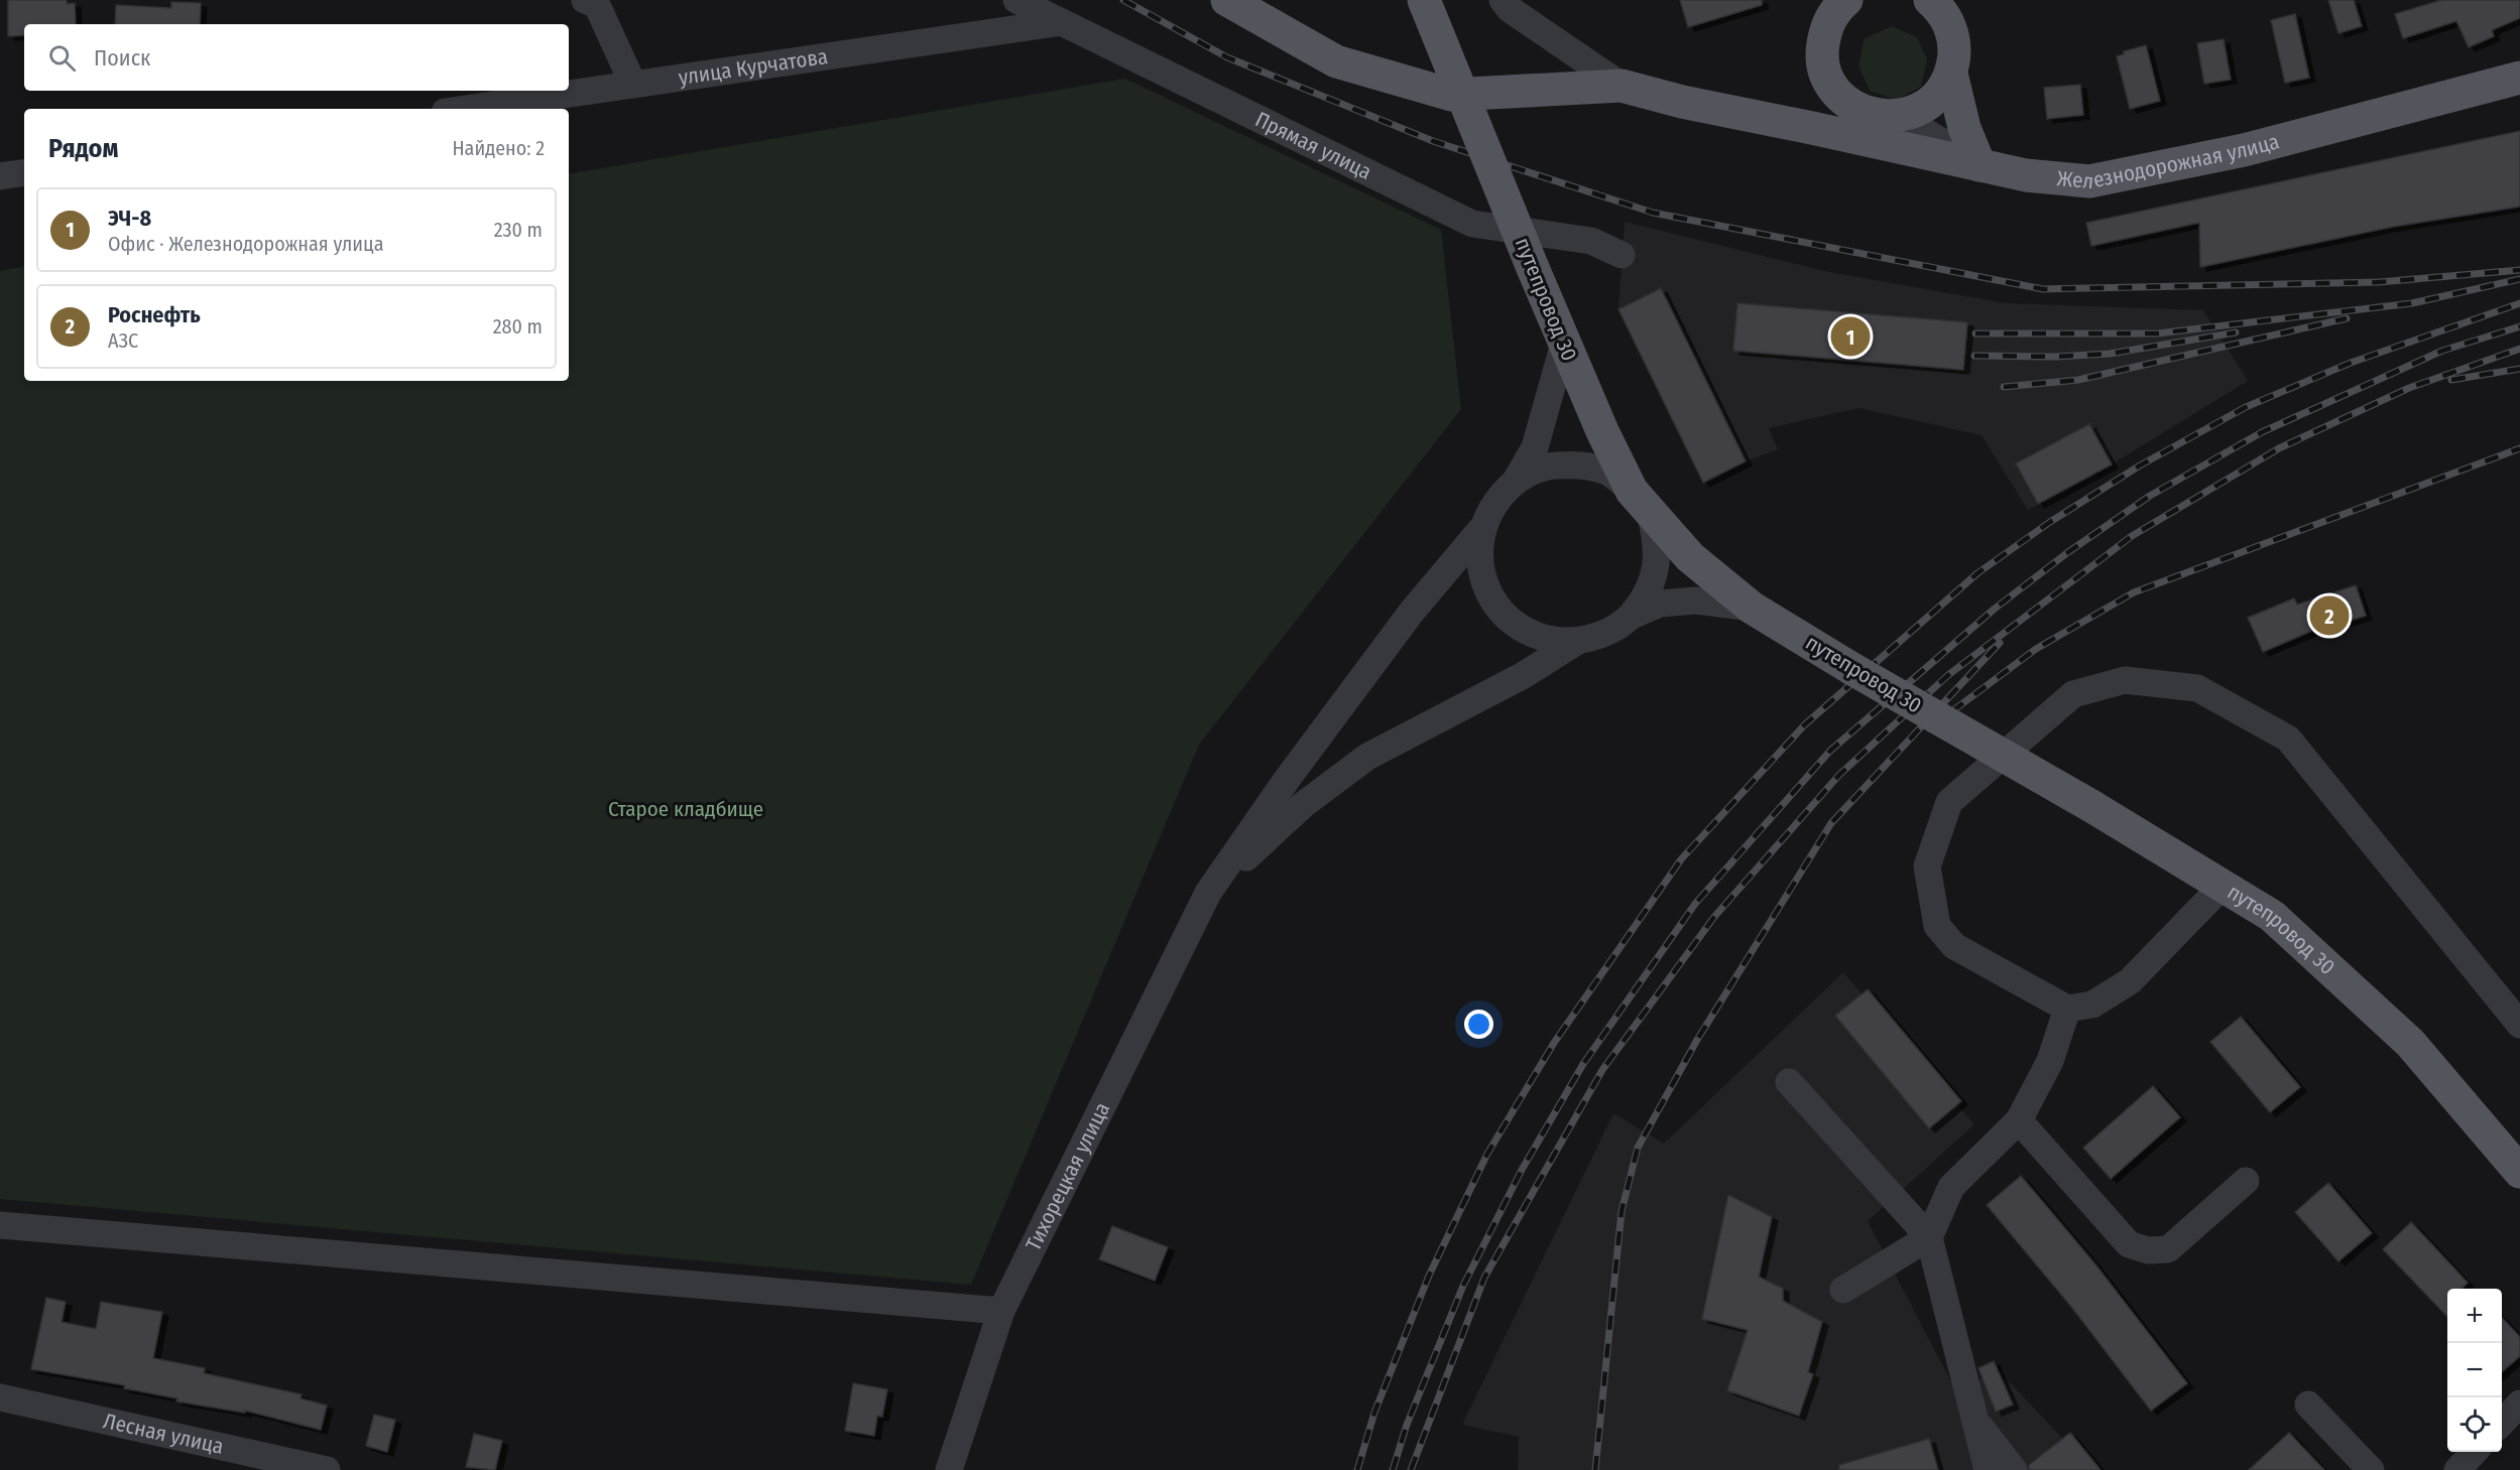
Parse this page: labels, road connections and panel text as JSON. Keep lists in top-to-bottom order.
{
  "streets": {
    "main road": ["Железнодорожная улица", "путепровод 30"],
    "street": [
      "улица Курчатова",
      "Прямая улица",
      "Тихорецкая улица",
      "Лесная улица"
    ]
  },
  "crossings": [
    ["улица Курчатова", "Прямая улица"]
  ],
  "parks": ["Старое кладбище"],
  "page": {
    "search": "Поиск",
    "heading": ["Рядом", "Найдено: 2"],
    "list": [
      {
        "mark": "1",
        "name": "ЭЧ-8",
        "note": "Офис · Железнодорожная улица",
        "value": "230 m"
      },
      {
        "mark": "2",
        "name": "Роснефть",
        "note": "АЗС",
        "value": "280 m"
      }
    ],
    "pins": ["1", "2"],
    "map_buttons": ["+", "−"]
  }
}
